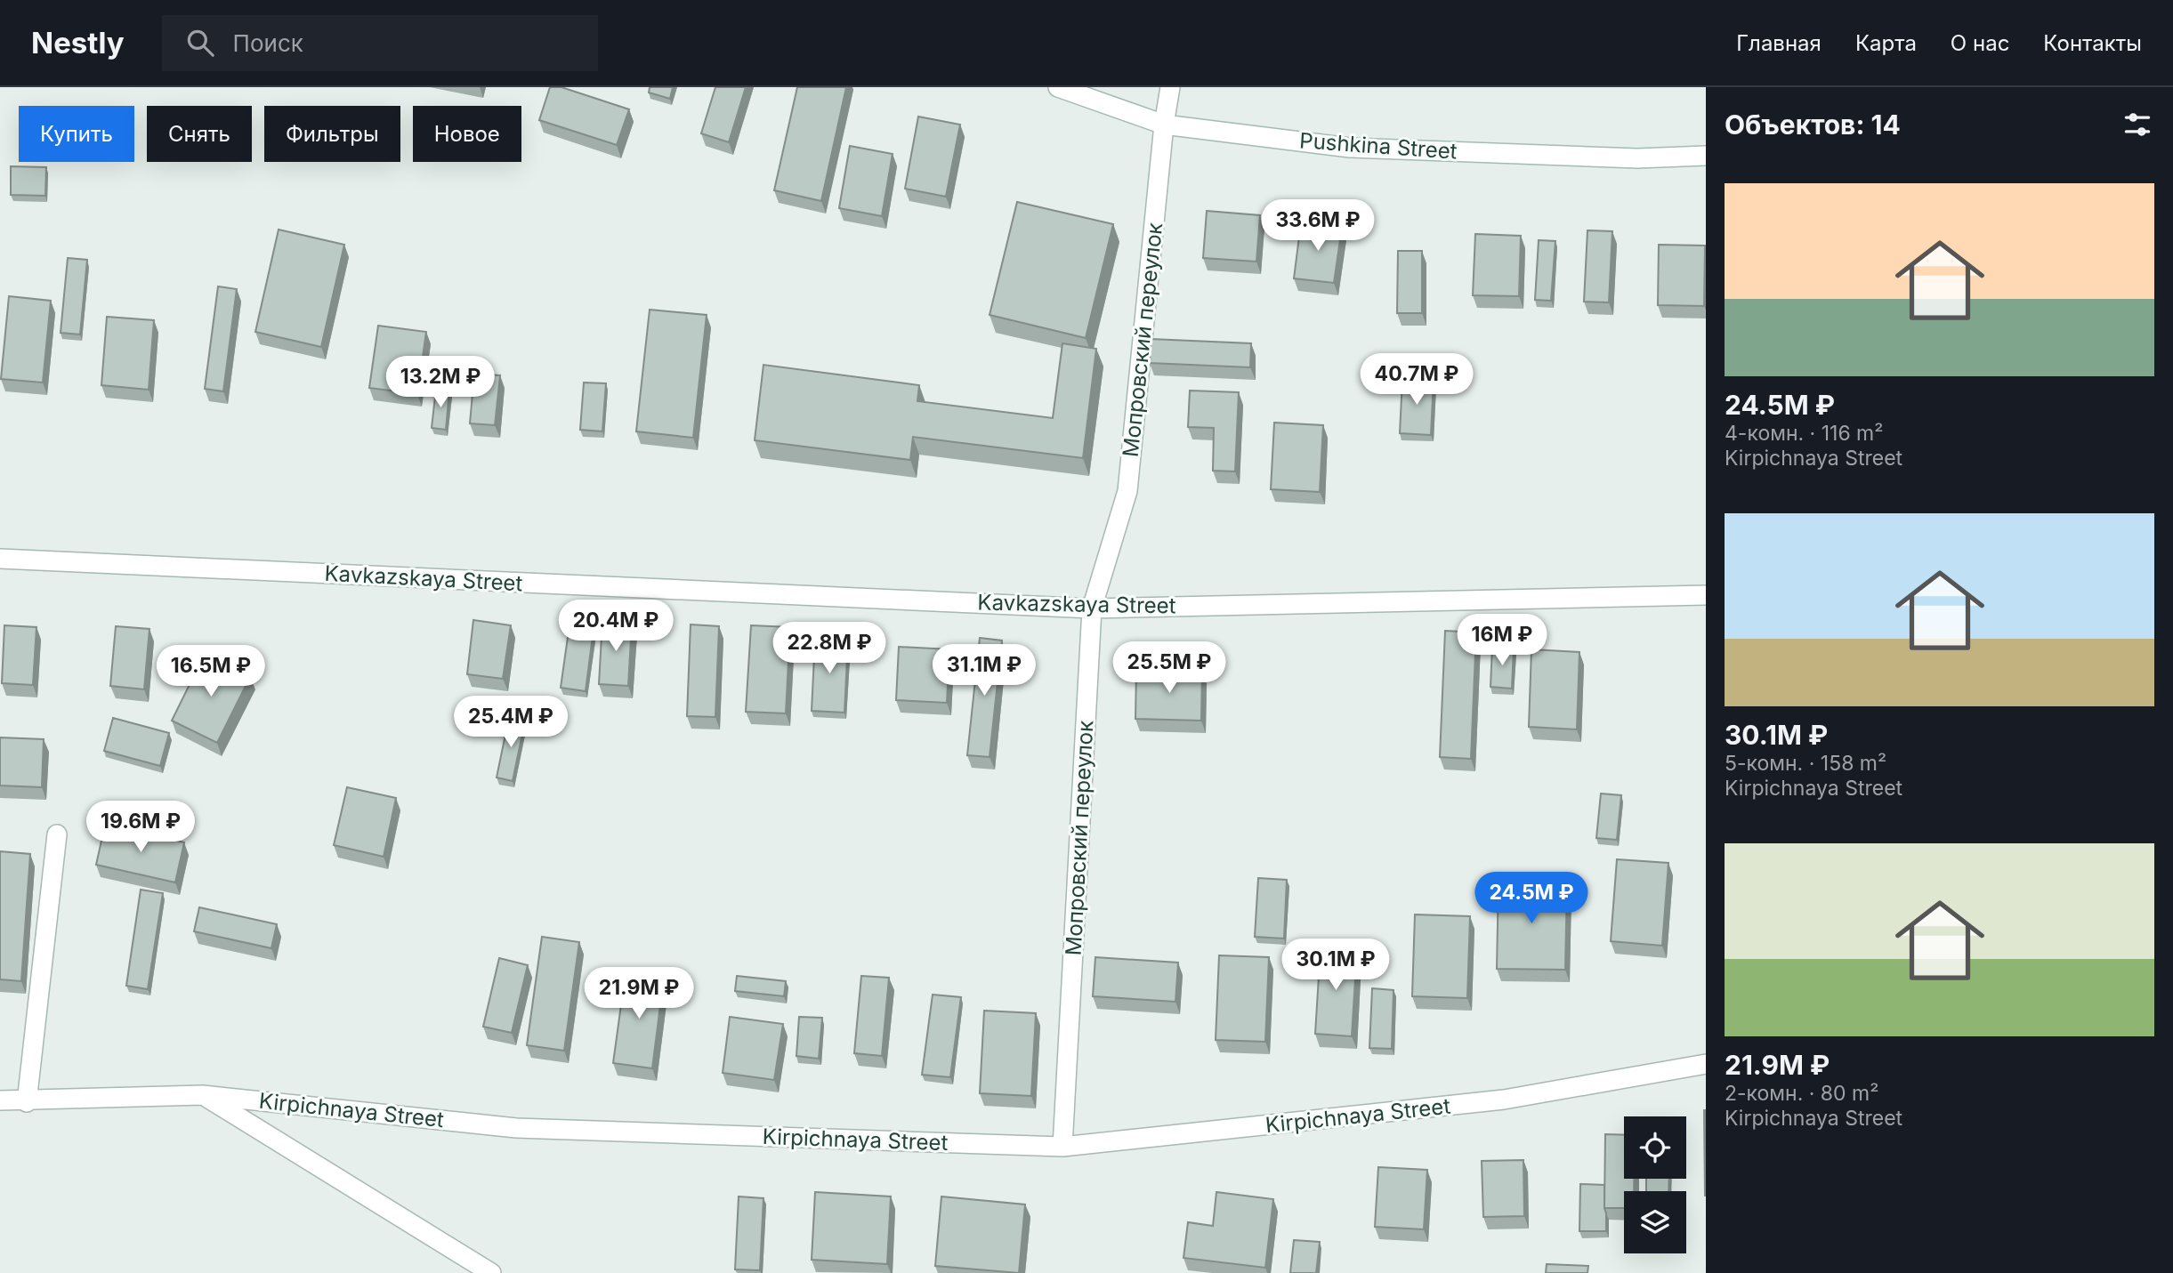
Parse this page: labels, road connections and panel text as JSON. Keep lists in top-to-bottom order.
{
  "streets": {
    "street": [
      "Pushkina Street",
      "Мопровский переулок",
      "Kavkazskaya Street",
      "Kirpichnaya Street"
    ]
  },
  "crossings": [
    ["Pushkina Street", "Мопровский переулок"],
    ["Мопровский переулок", "Kavkazskaya Street"],
    ["Мопровский переулок", "Kirpichnaya Street"]
  ],
  "page": {
    "header": "Nestly",
    "search": "Поиск",
    "nav": [
      "Главная",
      "Карта",
      "О нас",
      "Контакты"
    ],
    "heading": "Объектов: 14",
    "chip": [
      "Купить",
      "Снять",
      "Фильтры",
      "Новое"
    ],
    "list": [
      {
        "name": "24.5M ₽",
        "note": "4-комн. · 116 m² · Kirpichnaya Street"
      },
      {
        "name": "30.1M ₽",
        "note": "5-комн. · 158 m² · Kirpichnaya Street"
      },
      {
        "name": "21.9M ₽",
        "note": "2-комн. · 80 m² · Kirpichnaya Street"
      }
    ],
    "price": [
      "33.6M ₽",
      "40.7M ₽",
      "13.2M ₽",
      "20.4M ₽",
      "16M ₽",
      "22.8M ₽",
      "25.5M ₽",
      "31.1M ₽",
      "16.5M ₽",
      "25.4M ₽",
      "19.6M ₽",
      "24.5M ₽",
      "30.1M ₽",
      "21.9M ₽"
    ]
  }
}
